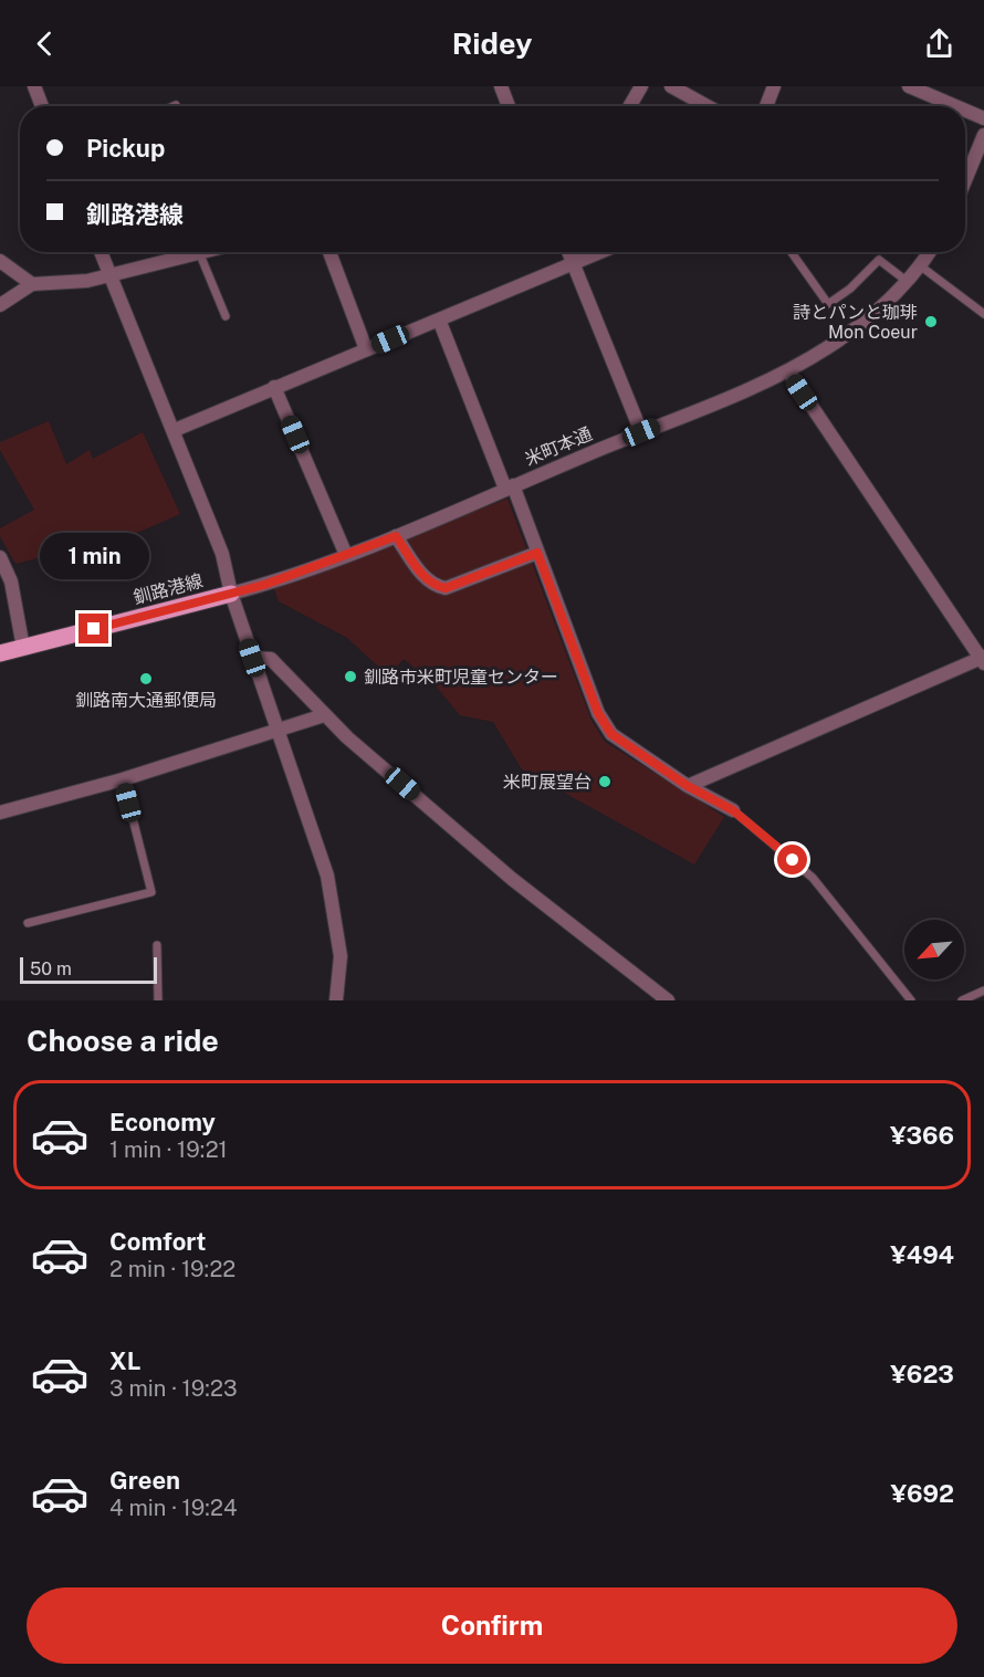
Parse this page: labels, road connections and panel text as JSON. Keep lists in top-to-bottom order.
{
  "streets": {
    "main road": ["釧路港線"],
    "street": ["米町本通"]
  },
  "crossings": [
    ["米町本通", "釧路港線"]
  ],
  "places": [
    "詩とパンと珈琲 Mon Coeur",
    "釧路市米町児童センター",
    "釧路南大通郵便局",
    "米町展望台"
  ],
  "scale_bar": "50 m",
  "north": "bottom left",
  "page": {
    "header": "Ridey",
    "banner": ["Pickup", "釧路港線"],
    "bubble": "1 min",
    "scale": "50 m",
    "heading": "Choose a ride",
    "list": [
      {
        "name": "Economy",
        "note": "1 min · 19:21",
        "value": "¥366"
      },
      {
        "name": "Comfort",
        "note": "2 min · 19:22",
        "value": "¥494"
      },
      {
        "name": "XL",
        "note": "3 min · 19:23",
        "value": "¥623"
      },
      {
        "name": "Green",
        "note": "4 min · 19:24",
        "value": "¥692"
      }
    ],
    "buttons": "Confirm"
  }
}
